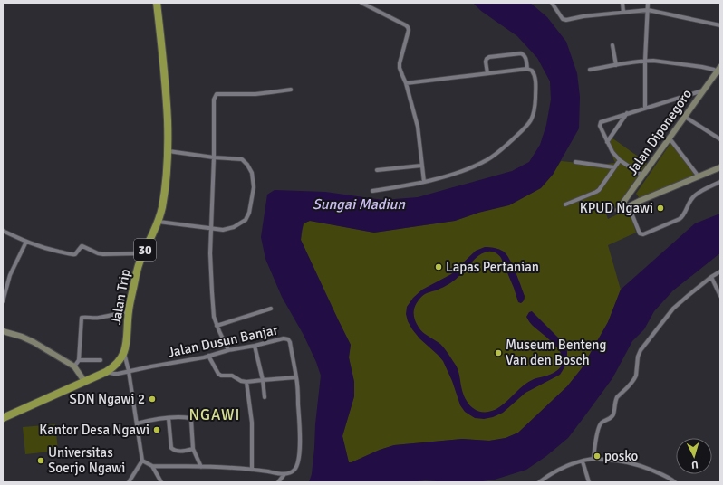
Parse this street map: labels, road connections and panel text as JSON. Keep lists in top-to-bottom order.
{
  "streets": {
    "highway": ["30", "Jalan Trip"],
    "street": ["Jalan Diponegoro", "Jalan Dusun Banjar"]
  },
  "crossings": [
    ["Jalan Trip", "Jalan Dusun Banjar"]
  ],
  "districts": ["NGAWI"],
  "water": ["Sungai Madiun"],
  "places": [
    "KPUD Ngawi",
    "Lapas Pertanian",
    "Museum Benteng Van den Bosch",
    "SDN Ngawi 2",
    "Kantor Desa Ngawi",
    "posko",
    "Universitas Soerjo Ngawi"
  ],
  "north": "bottom"
}
